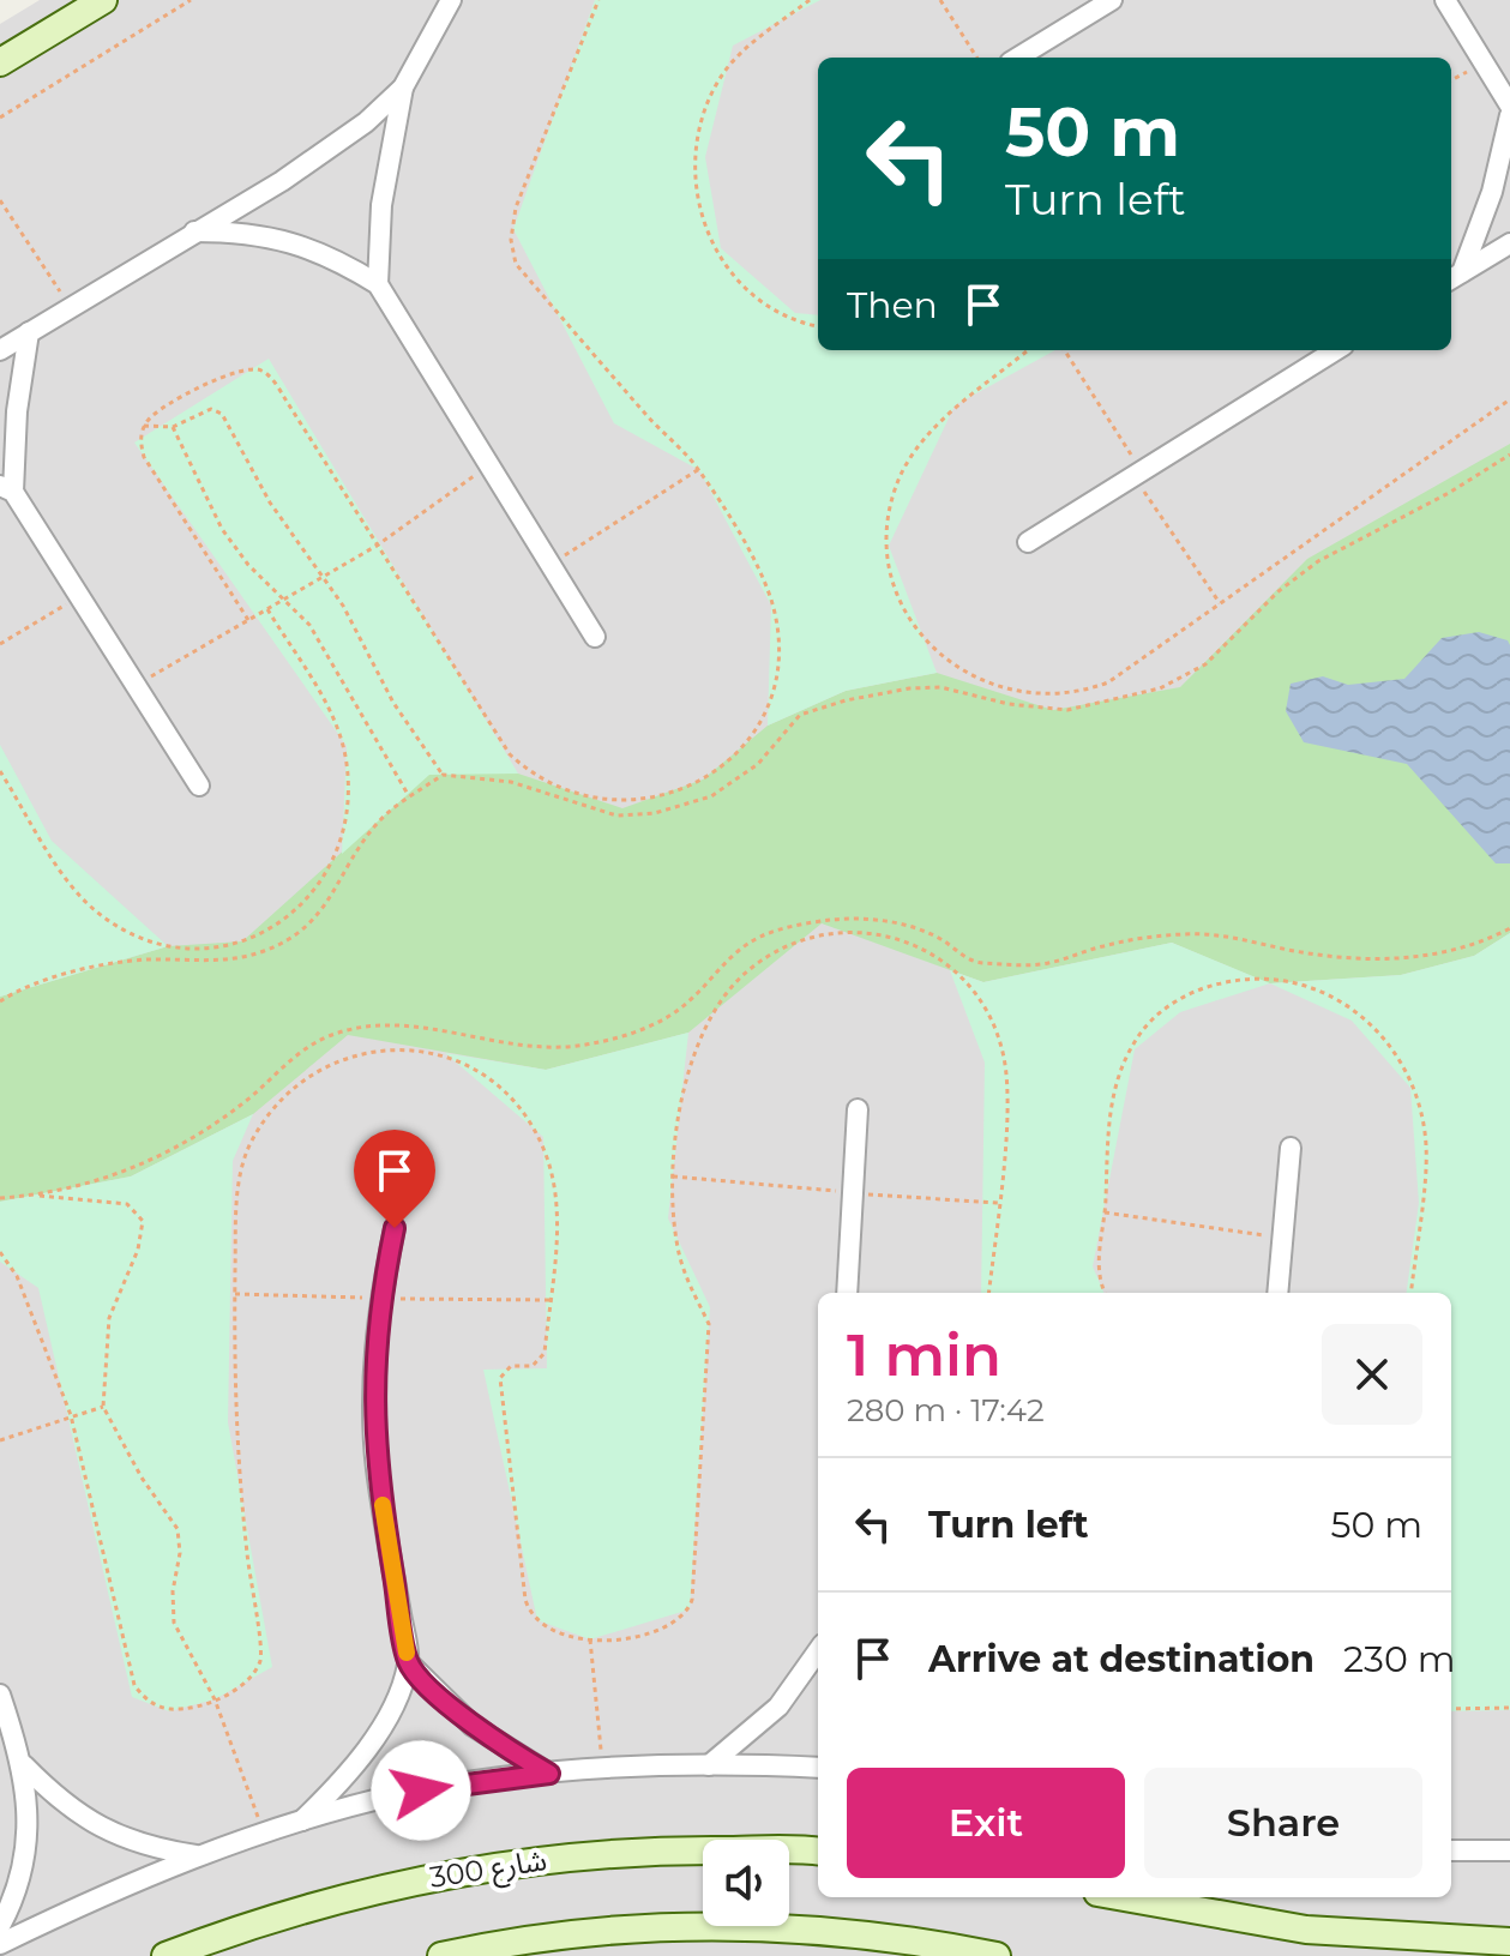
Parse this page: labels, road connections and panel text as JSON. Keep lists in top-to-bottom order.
{
  "streets": {
    "street": ["شارع 300"]
  },
  "page": {
    "turn": ["50 m", "Turn left"],
    "then": "Then",
    "heading": ["1 min", "280 m · 17:42"],
    "list": [
      {
        "name": "Turn left",
        "value": "50 m"
      },
      {
        "name": "Arrive at destination",
        "value": "230 m"
      }
    ],
    "buttons": ["Exit", "Share"]
  }
}
